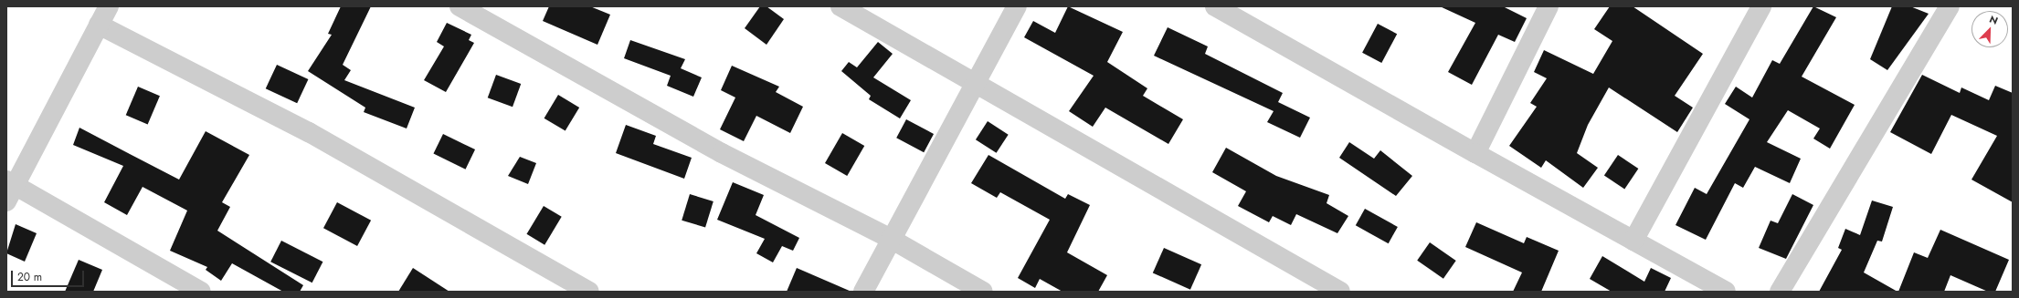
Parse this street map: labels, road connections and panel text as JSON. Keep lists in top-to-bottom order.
{
  "scale_bar": "20 m",
  "north": "top right"
}
